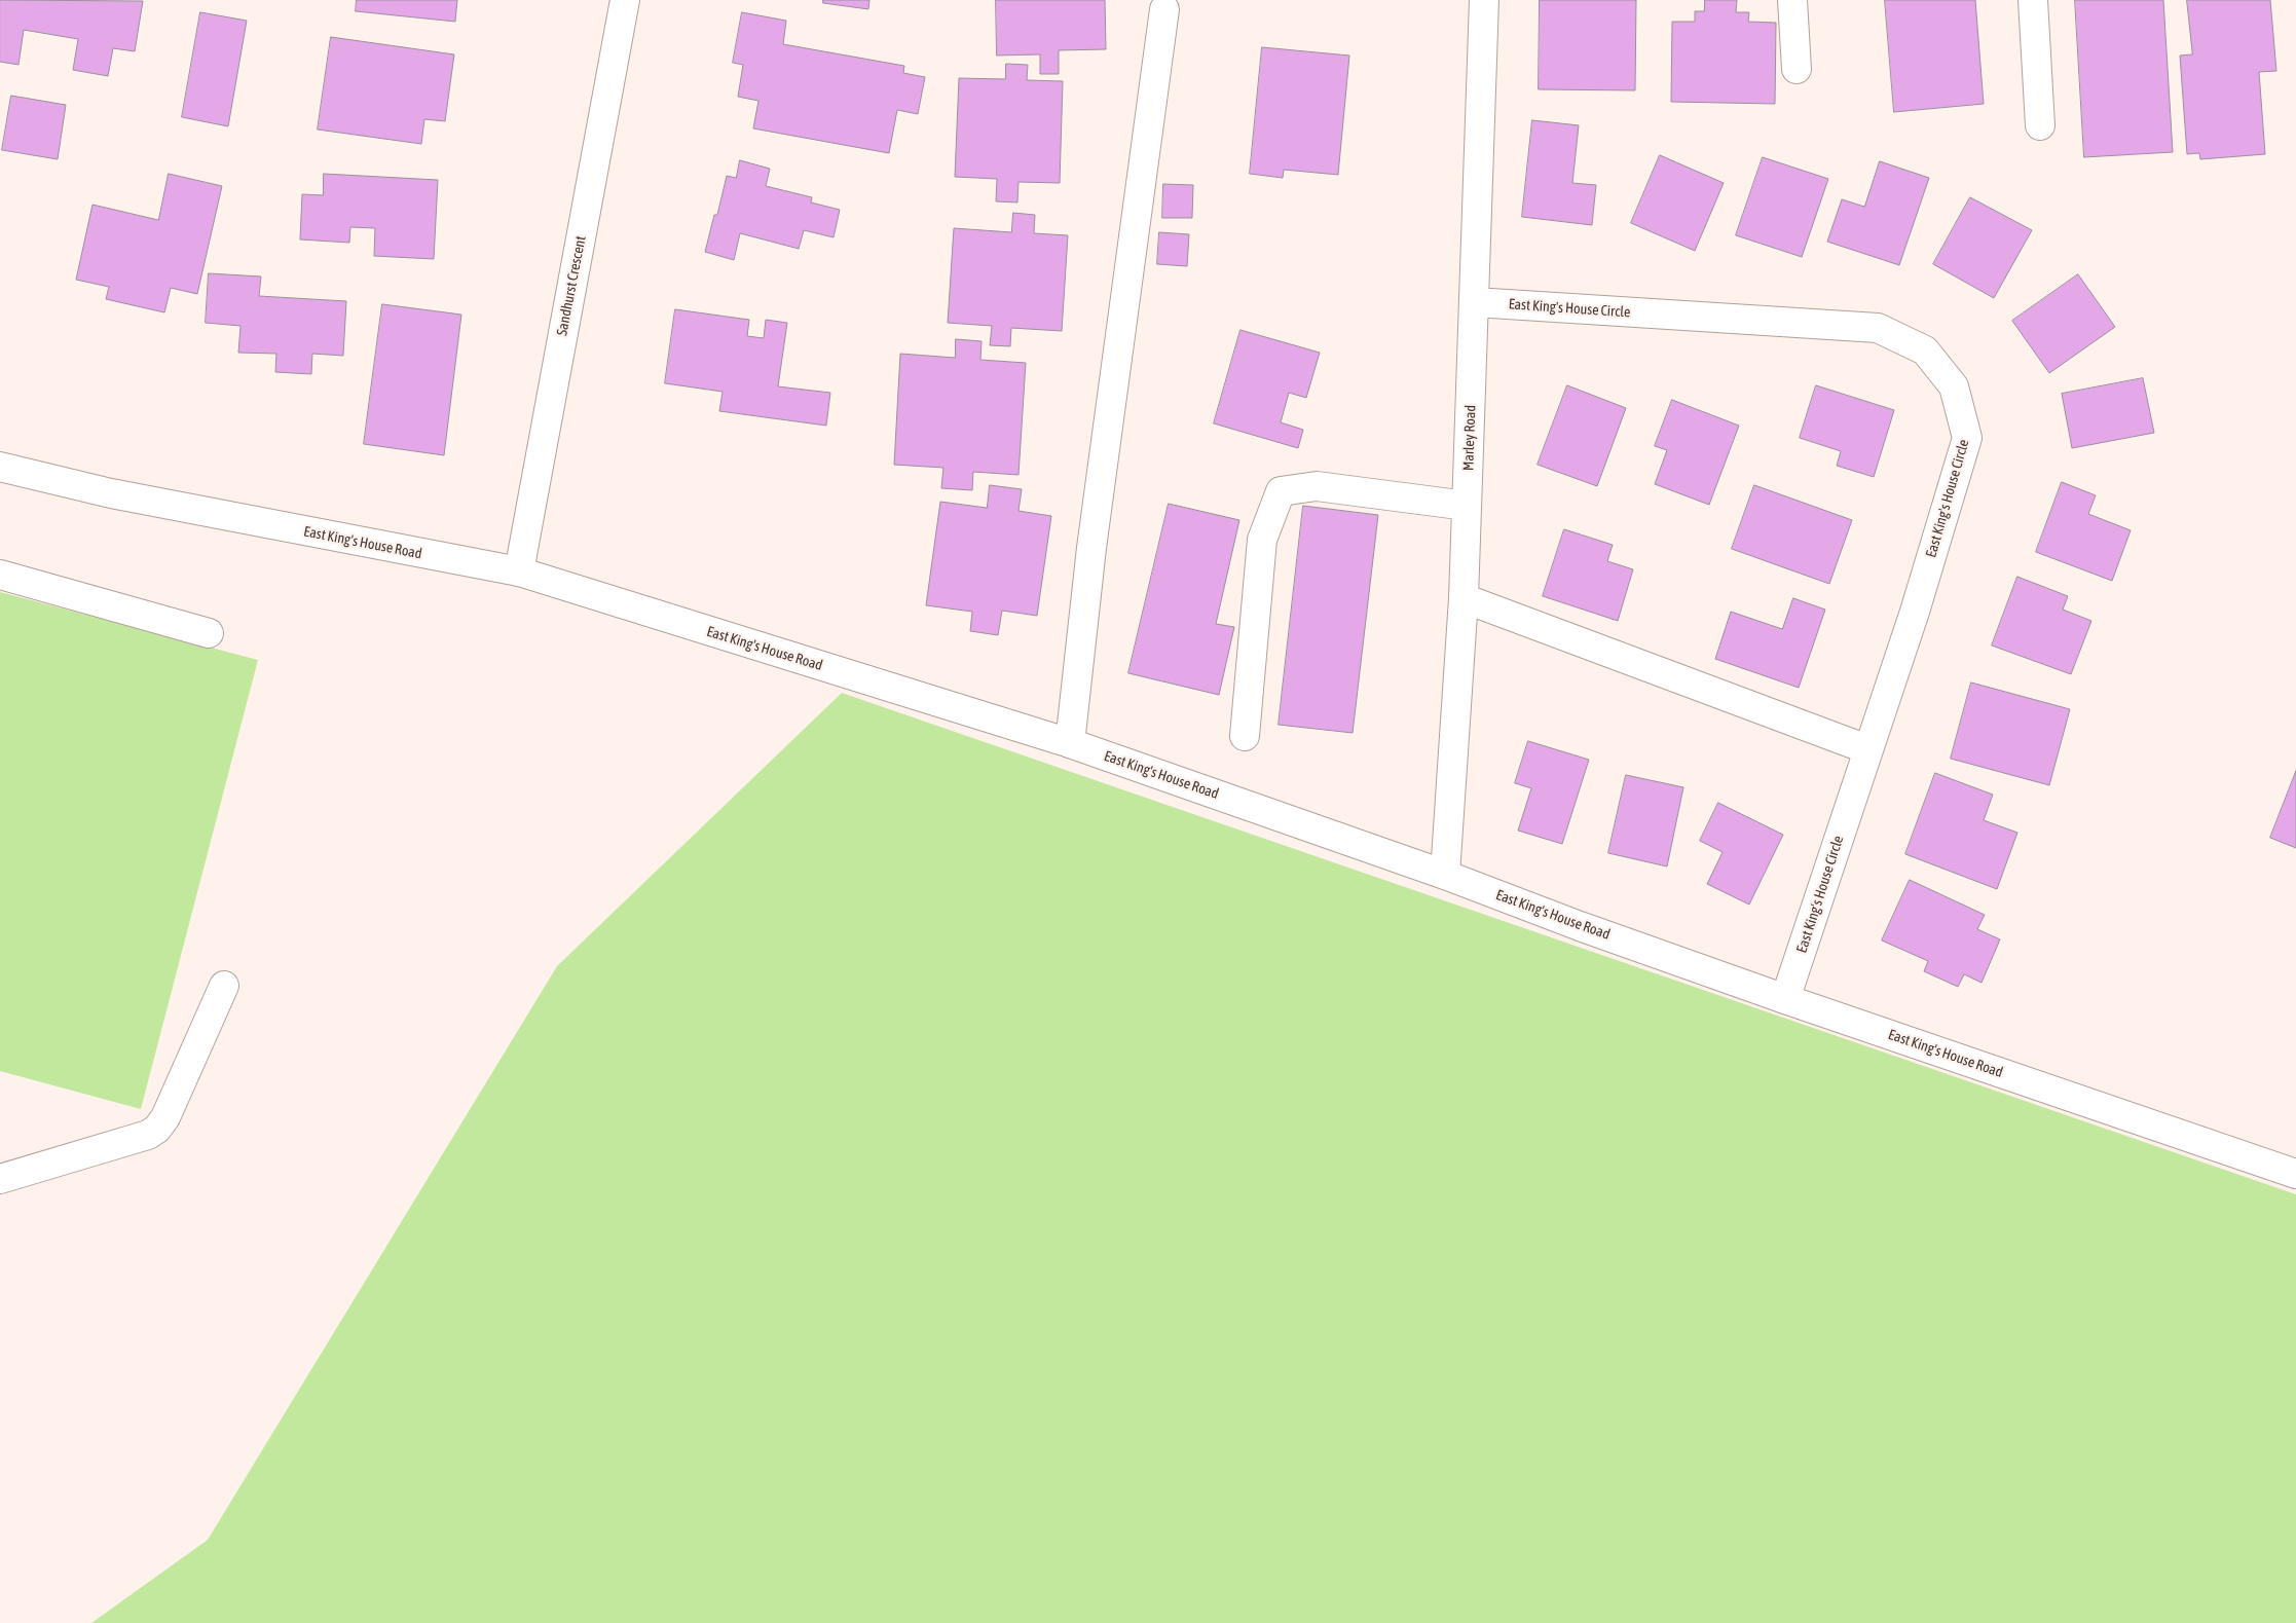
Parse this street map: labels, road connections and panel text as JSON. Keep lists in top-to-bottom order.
{
  "streets": {
    "street": [
      "Sandhurst Crescent",
      "East King's House Circle",
      "Marley Road",
      "East King's House Road"
    ]
  },
  "crossings": [
    ["Sandhurst Crescent", "East King's House Road"],
    ["East King's House Circle", "Marley Road"],
    ["East King's House Circle", "East King's House Road"],
    ["Marley Road", "East King's House Road"]
  ]
}
